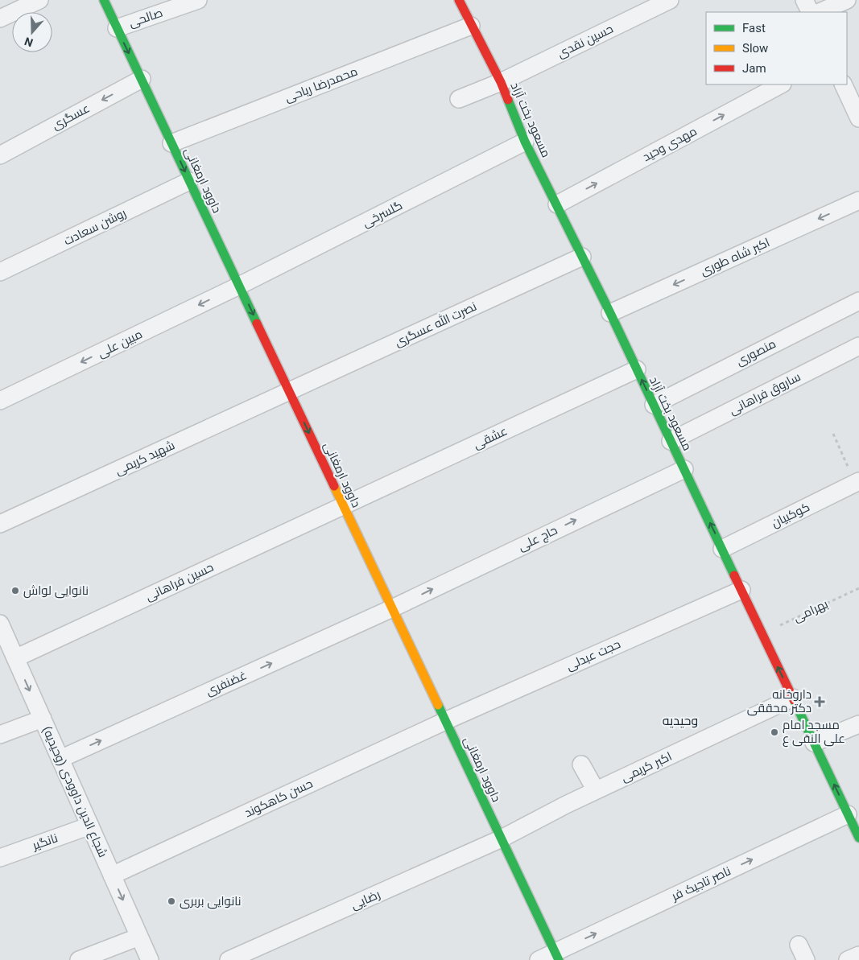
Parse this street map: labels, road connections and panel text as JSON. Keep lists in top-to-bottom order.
{
  "streets": {
    "street": [
      "صالحی",
      "حسین نقدی",
      "محمدرضا ریاحی",
      "عسگری",
      "مسعود بخت آزاد",
      "مهدی وحید",
      "داوود ارمغانی",
      "گلسرخی",
      "روشن سعادت",
      "اکبر شاه طوری",
      "نصرت الله عسگری",
      "مبین علی",
      "منصوری",
      "ساروق فراهانی",
      "عشقی",
      "شهید کریمی",
      "کوکبیان",
      "حاج علی",
      "حسین فراهانی",
      "حجت عبدلی",
      "غضنفری",
      "اکبر کریمی",
      "شجاع الدین داوودی (وحیدیه)",
      "حسن کاهکوند",
      "نانگیر",
      "ناصر تاجیک فر",
      "رضایی"
    ],
    "path": ["بهرامی"]
  },
  "crossings": [
    ["صالحی", "داوود ارمغانی"],
    ["حسین نقدی", "مسعود بخت آزاد"],
    ["محمدرضا ریاحی", "مسعود بخت آزاد"],
    ["محمدرضا ریاحی", "داوود ارمغانی"],
    ["عسگری", "داوود ارمغانی"],
    ["مسعود بخت آزاد", "مهدی وحید"],
    ["مسعود بخت آزاد", "گلسرخی"],
    ["مسعود بخت آزاد", "اکبر شاه طوری"],
    ["مسعود بخت آزاد", "نصرت الله عسگری"],
    ["مسعود بخت آزاد", "منصوری"],
    ["مسعود بخت آزاد", "ساروق فراهانی"],
    ["مسعود بخت آزاد", "عشقی"],
    ["مسعود بخت آزاد", "کوکبیان"],
    ["مسعود بخت آزاد", "حاج علی"],
    ["مسعود بخت آزاد", "بهرامی"],
    ["مسعود بخت آزاد", "حجت عبدلی"],
    ["مسعود بخت آزاد", "اکبر کریمی"],
    ["مسعود بخت آزاد", "ناصر تاجیک فر"],
    ["داوود ارمغانی", "گلسرخی"],
    ["داوود ارمغانی", "روشن سعادت"],
    ["داوود ارمغانی", "نصرت الله عسگری"],
    ["داوود ارمغانی", "مبین علی"],
    ["داوود ارمغانی", "عشقی"],
    ["داوود ارمغانی", "شهید کریمی"],
    ["داوود ارمغانی", "حاج علی"],
    ["داوود ارمغانی", "حسین فراهانی"],
    ["داوود ارمغانی", "حجت عبدلی"],
    ["داوود ارمغانی", "غضنفری"],
    ["داوود ارمغانی", "اکبر کریمی"],
    ["داوود ارمغانی", "حسن کاهکوند"],
    ["داوود ارمغانی", "ناصر تاجیک فر"],
    ["داوود ارمغانی", "رضایی"],
    ["گلسرخی", "مبین علی"],
    ["نصرت الله عسگری", "شهید کریمی"],
    ["عشقی", "حسین فراهانی"],
    ["حاج علی", "غضنفری"],
    ["حسین فراهانی", "شجاع الدین داوودی (وحیدیه)"],
    ["حجت عبدلی", "حسن کاهکوند"],
    ["غضنفری", "شجاع الدین داوودی (وحیدیه)"],
    ["اکبر کریمی", "رضایی"],
    ["شجاع الدین داوودی (وحیدیه)", "حسن کاهکوند"],
    ["شجاع الدین داوودی (وحیدیه)", "نانگیر"]
  ],
  "one_way": [
    "عسگری",
    "مهدی وحید",
    "اکبر شاه طوری",
    "مبین علی",
    "حاج علی",
    "غضنفری",
    "شجاع الدین داوودی (وحیدیه)",
    "ناصر تاجیک فر"
  ],
  "districts": ["وحیدیه"],
  "places": {
    "other": ["نانوایی لواش", "مسجد امام علی النقی ع", "نانوایی بربری"],
    "health": ["داروخانه دکتر محققی"]
  },
  "legend": ["Fast", "Slow", "Jam"],
  "north": "bottom"
}
